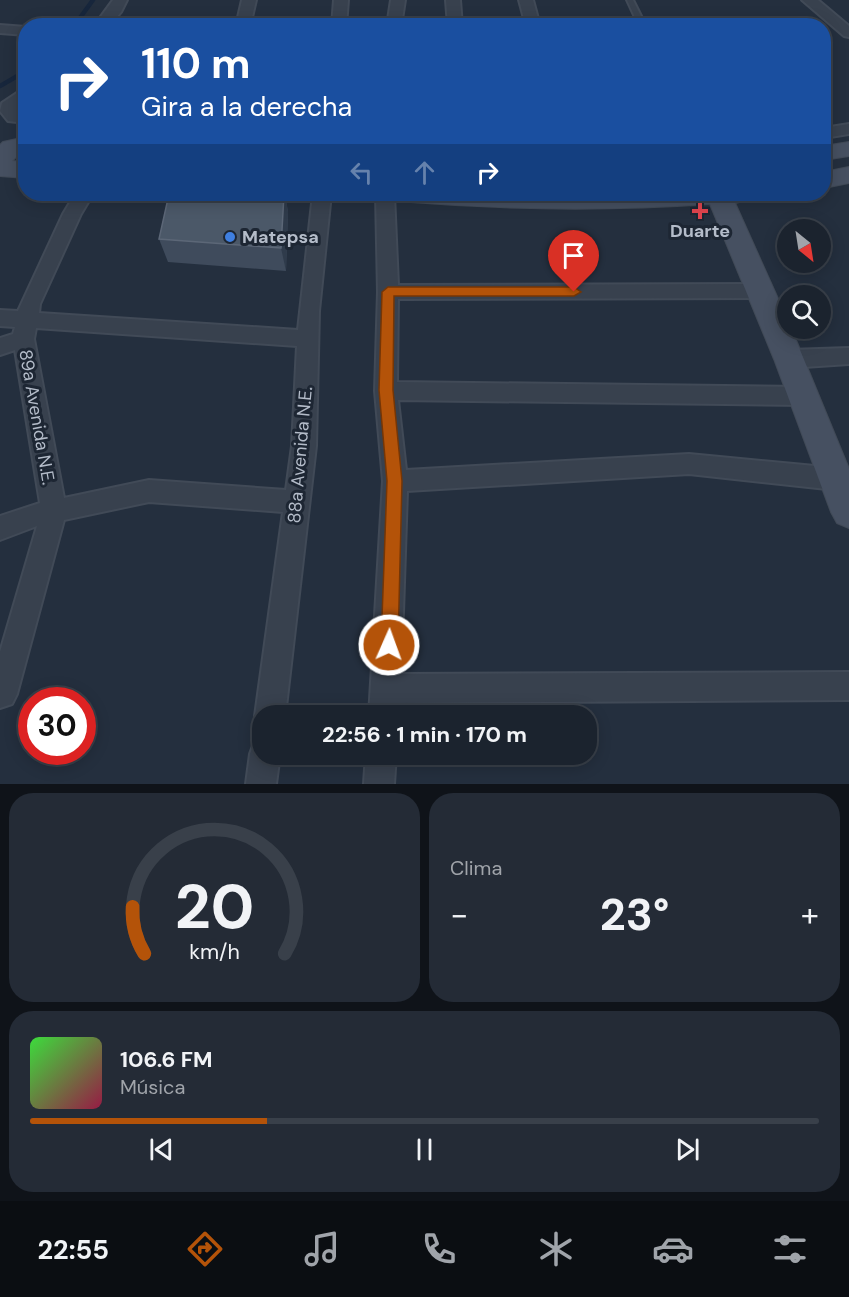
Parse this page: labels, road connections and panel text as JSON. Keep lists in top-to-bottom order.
{
  "streets": {
    "street": ["89a Avenida N.E.", "88a Avenida N.E."]
  },
  "places": {
    "health": ["Duarte"],
    "other": ["Matepsa"]
  },
  "north": "bottom right",
  "page": {
    "turn": ["110 m", "Gira a la derecha"],
    "limit": "30",
    "trip": "22:56 · 1 min · 170 m",
    "tile": "Clima",
    "heat": ["−", "23°", "+"],
    "song": ["106.6 FM", "Música"],
    "tabs": "22:55",
    "gauge": ["20", "km/h"]
  }
}
